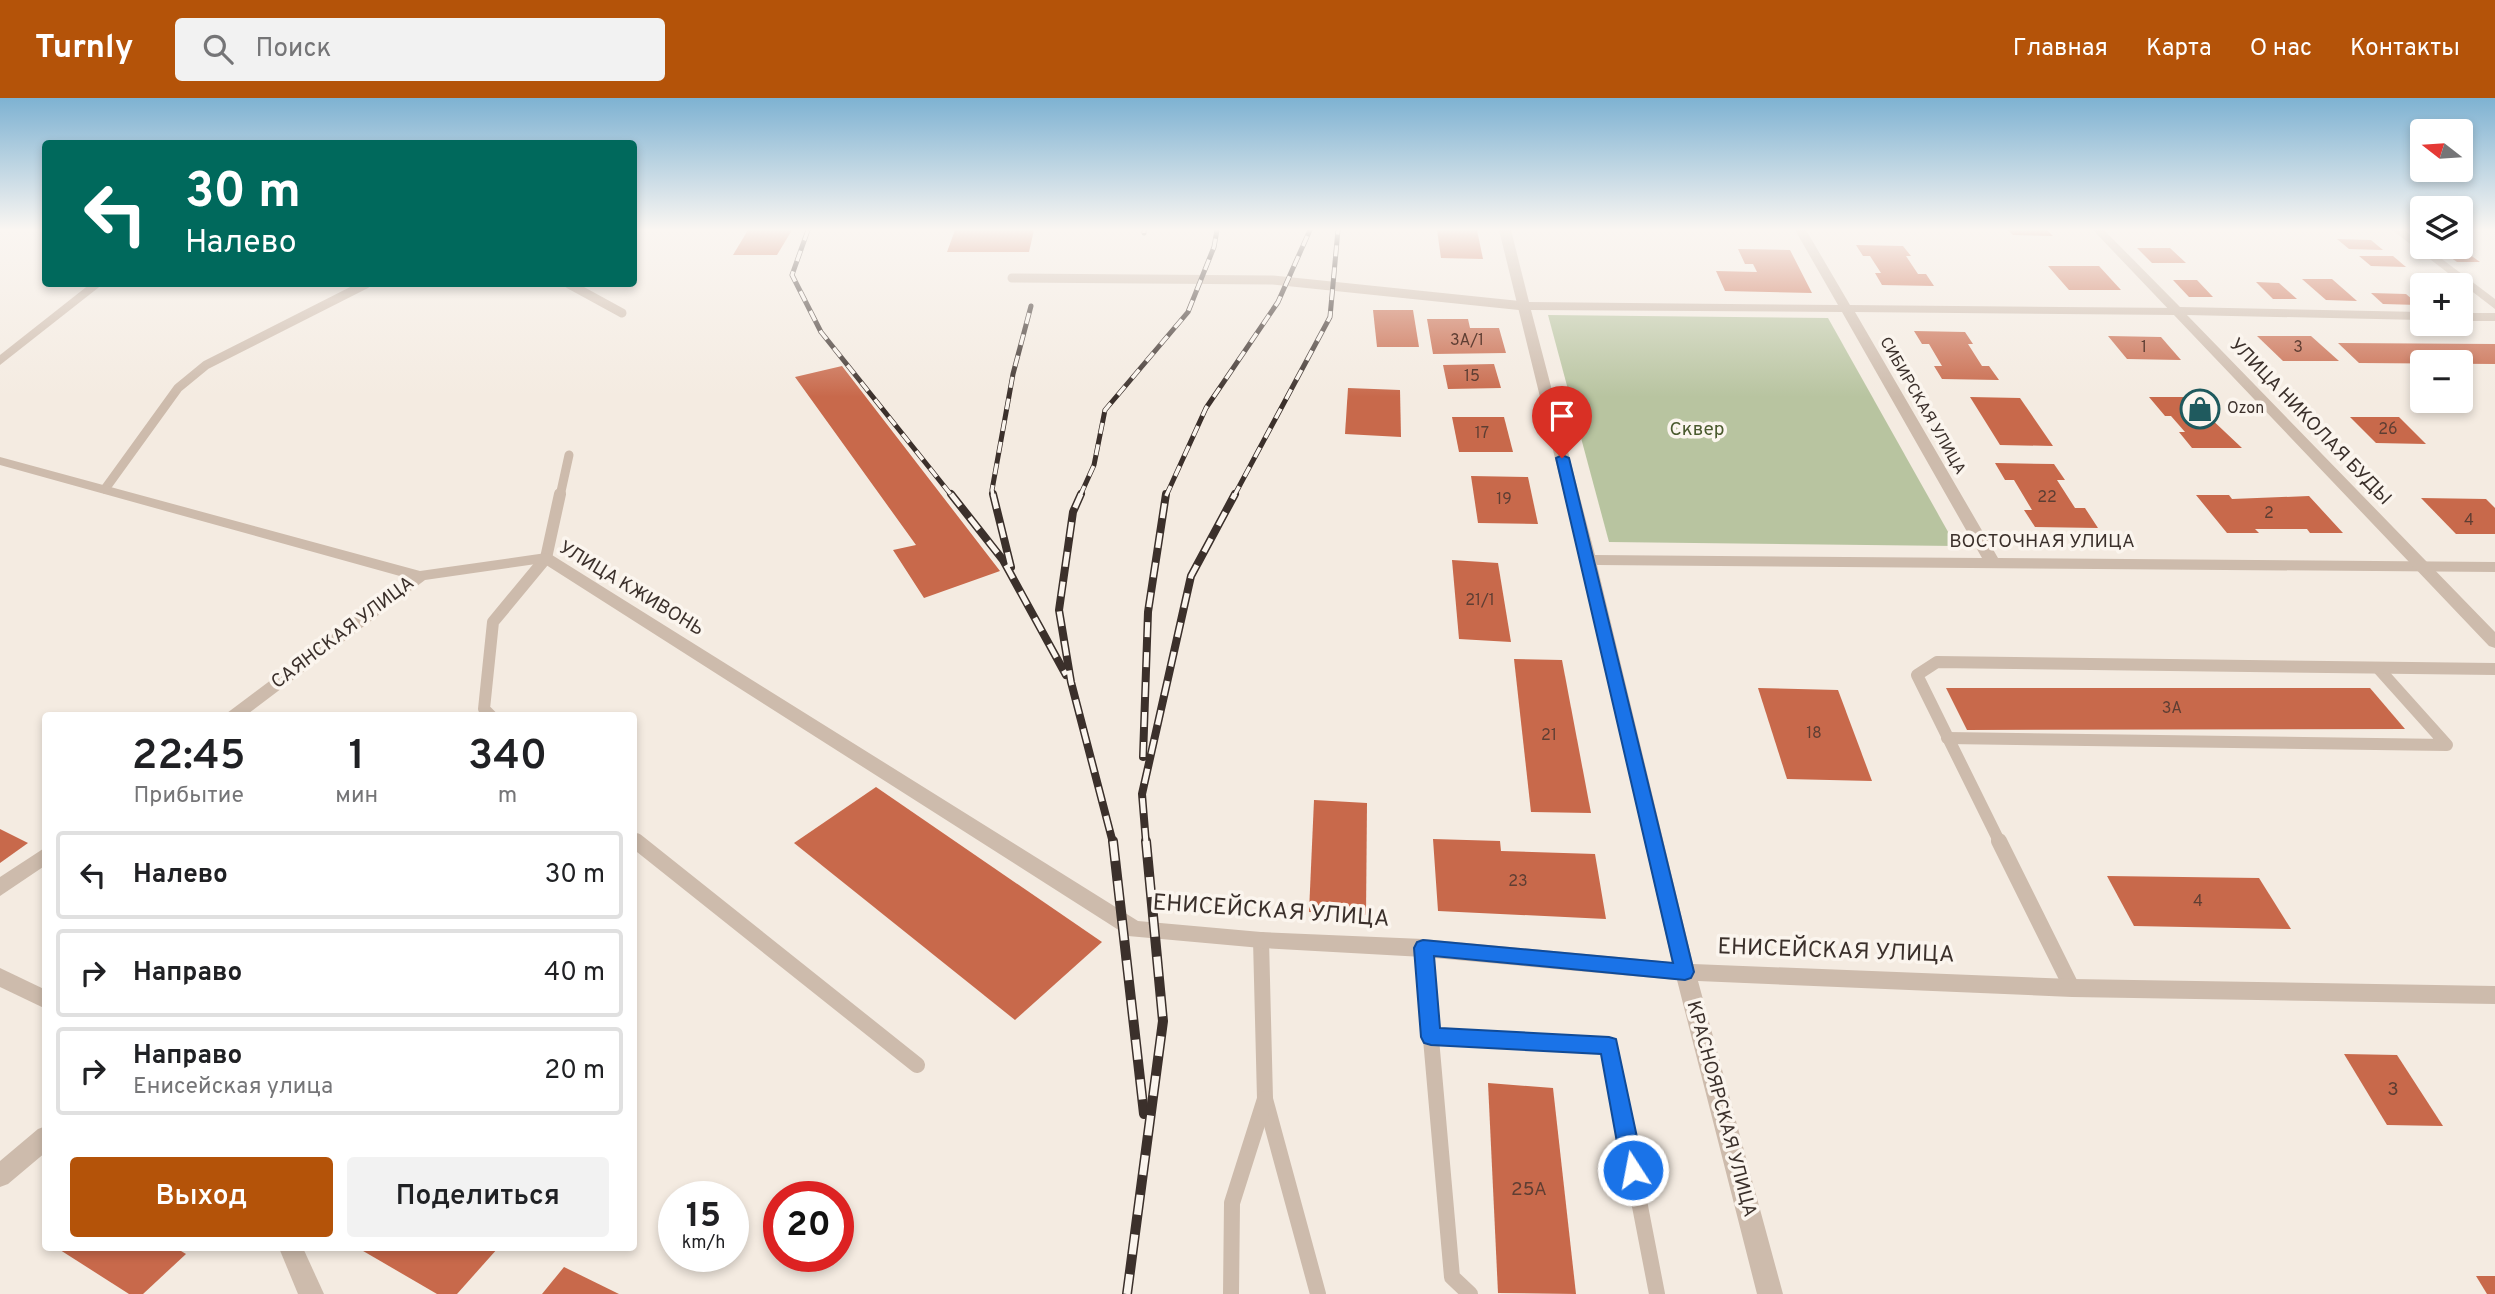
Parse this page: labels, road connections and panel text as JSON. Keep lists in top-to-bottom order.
{
  "streets": {
    "street": [
      "СИБИРСКАЯ УЛИЦА",
      "УЛИЦА НИКОЛАЯ БУДЫ",
      "ВОСТОЧНАЯ УЛИЦА",
      "УЛИЦА КЖИВОНЬ",
      "САЯНСКАЯ УЛИЦА",
      "ЕНИСЕЙСКАЯ УЛИЦА",
      "КРАСНОЯРСКАЯ УЛИЦА"
    ]
  },
  "crossings": [
    ["СИБИРСКАЯ УЛИЦА", "ВОСТОЧНАЯ УЛИЦА"],
    ["УЛИЦА НИКОЛАЯ БУДЫ", "ВОСТОЧНАЯ УЛИЦА"],
    ["ВОСТОЧНАЯ УЛИЦА", "КРАСНОЯРСКАЯ УЛИЦА"],
    ["УЛИЦА КЖИВОНЬ", "САЯНСКАЯ УЛИЦА"],
    ["УЛИЦА КЖИВОНЬ", "ЕНИСЕЙСКАЯ УЛИЦА"],
    ["ЕНИСЕЙСКАЯ УЛИЦА", "КРАСНОЯРСКАЯ УЛИЦА"]
  ],
  "parks": ["Сквер"],
  "places": {
    "shop": ["Ozon"]
  },
  "house_numbers": [
    "3А/1",
    "1",
    "3",
    "15",
    "26",
    "17",
    "22",
    "19",
    "2",
    "4",
    "21/1",
    "3А",
    "18",
    "21",
    "23",
    "4",
    "3",
    "25А"
  ],
  "north": "left",
  "page": {
    "header": "Turnly",
    "search": "Поиск",
    "nav": [
      "Главная",
      "Карта",
      "О нас",
      "Контакты"
    ],
    "map_buttons": ["+", "−"],
    "turn": ["30 m", "Налево"],
    "eta": [
      "22:45",
      "Прибытие",
      "1",
      "мин",
      "340",
      "m"
    ],
    "list": [
      {
        "name": "Налево",
        "value": "30 m"
      },
      {
        "name": "Направо",
        "value": "40 m"
      },
      {
        "name": "Направо",
        "note": "Енисейская улица",
        "value": "20 m"
      }
    ],
    "buttons": ["Выход", "Поделиться"],
    "speed": "15 km/h",
    "limit": "20"
  }
}
